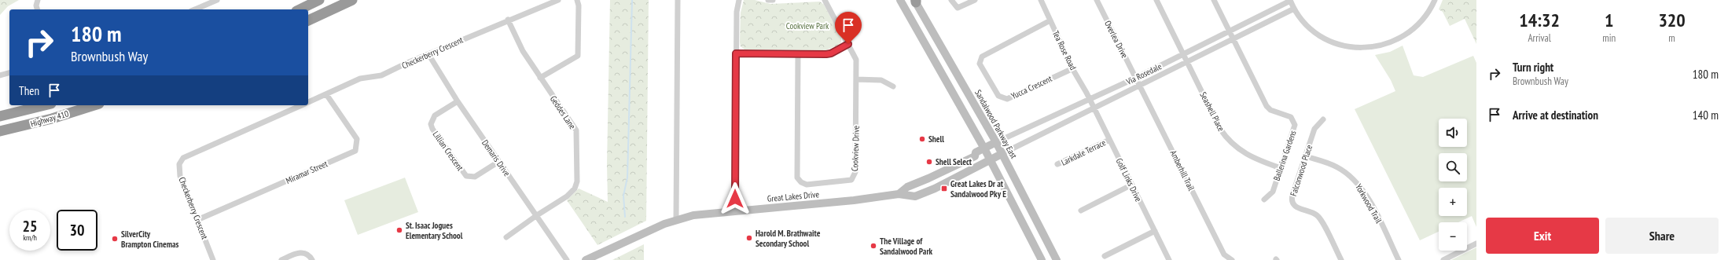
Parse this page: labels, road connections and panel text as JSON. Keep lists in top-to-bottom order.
{
  "streets": {
    "highway": ["Highway 410"],
    "main road": ["Sandalwood Parkway East", "Great Lakes Drive"],
    "street": [
      "Overlea Drive",
      "Tea Rose Road",
      "Checkerberry Crescent",
      "Via Rosedale",
      "Yucca Crescent",
      "Seashell Place",
      "Geddes Lane",
      "Cookview Drive",
      "Lillian Crescent",
      "Larkdale Terrace",
      "Ballerina Gardens",
      "Demaris Drive",
      "Amberhill Trail",
      "Falconwood Place",
      "Miramar Street",
      "Golf Links Drive",
      "Yorkwood Trail"
    ]
  },
  "crossings": [
    ["Overlea Drive", "Via Rosedale"],
    ["Overlea Drive", "Amberhill Trail"],
    ["Tea Rose Road", "Via Rosedale"],
    ["Tea Rose Road", "Yucca Crescent"],
    ["Tea Rose Road", "Golf Links Drive"],
    ["Checkerberry Crescent", "Geddes Lane"],
    ["Checkerberry Crescent", "Demaris Drive"],
    ["Checkerberry Crescent", "Miramar Street"],
    ["Via Rosedale", "Seashell Place"],
    ["Via Rosedale", "Sandalwood Parkway East"],
    ["Via Rosedale", "Ballerina Gardens"],
    ["Via Rosedale", "Amberhill Trail"],
    ["Via Rosedale", "Golf Links Drive"],
    ["Via Rosedale", "Great Lakes Drive"],
    ["Seashell Place", "Ballerina Gardens"],
    ["Geddes Lane", "Demaris Drive"],
    ["Sandalwood Parkway East", "Great Lakes Drive"],
    ["Lillian Crescent", "Demaris Drive"],
    ["Larkdale Terrace", "Golf Links Drive"],
    ["Falconwood Place", "Yorkwood Trail"]
  ],
  "parks": ["Cookview Park"],
  "places": {
    "other": [
      "Shell",
      "Shell Select",
      "St. Isaac Jogues Elementary School",
      "Harold M. Brathwaite Secondary School",
      "SilverCity Brampton Cinemas",
      "The Village of Sandalwood Park"
    ],
    "transit": ["Great Lakes Dr at Sandalwood Pky E"]
  },
  "page": {
    "eta": [
      "14:32",
      "Arrival",
      "1",
      "min",
      "320",
      "m"
    ],
    "turn": ["180 m", "Brownbush Way"],
    "list": [
      {
        "name": "Turn right",
        "note": "Brownbush Way",
        "value": "180 m"
      },
      {
        "name": "Arrive at destination",
        "value": "140 m"
      }
    ],
    "then": "Then",
    "map_buttons": ["+", "−"],
    "speed": "25 km/h",
    "limit": "30",
    "buttons": ["Exit", "Share"]
  }
}
